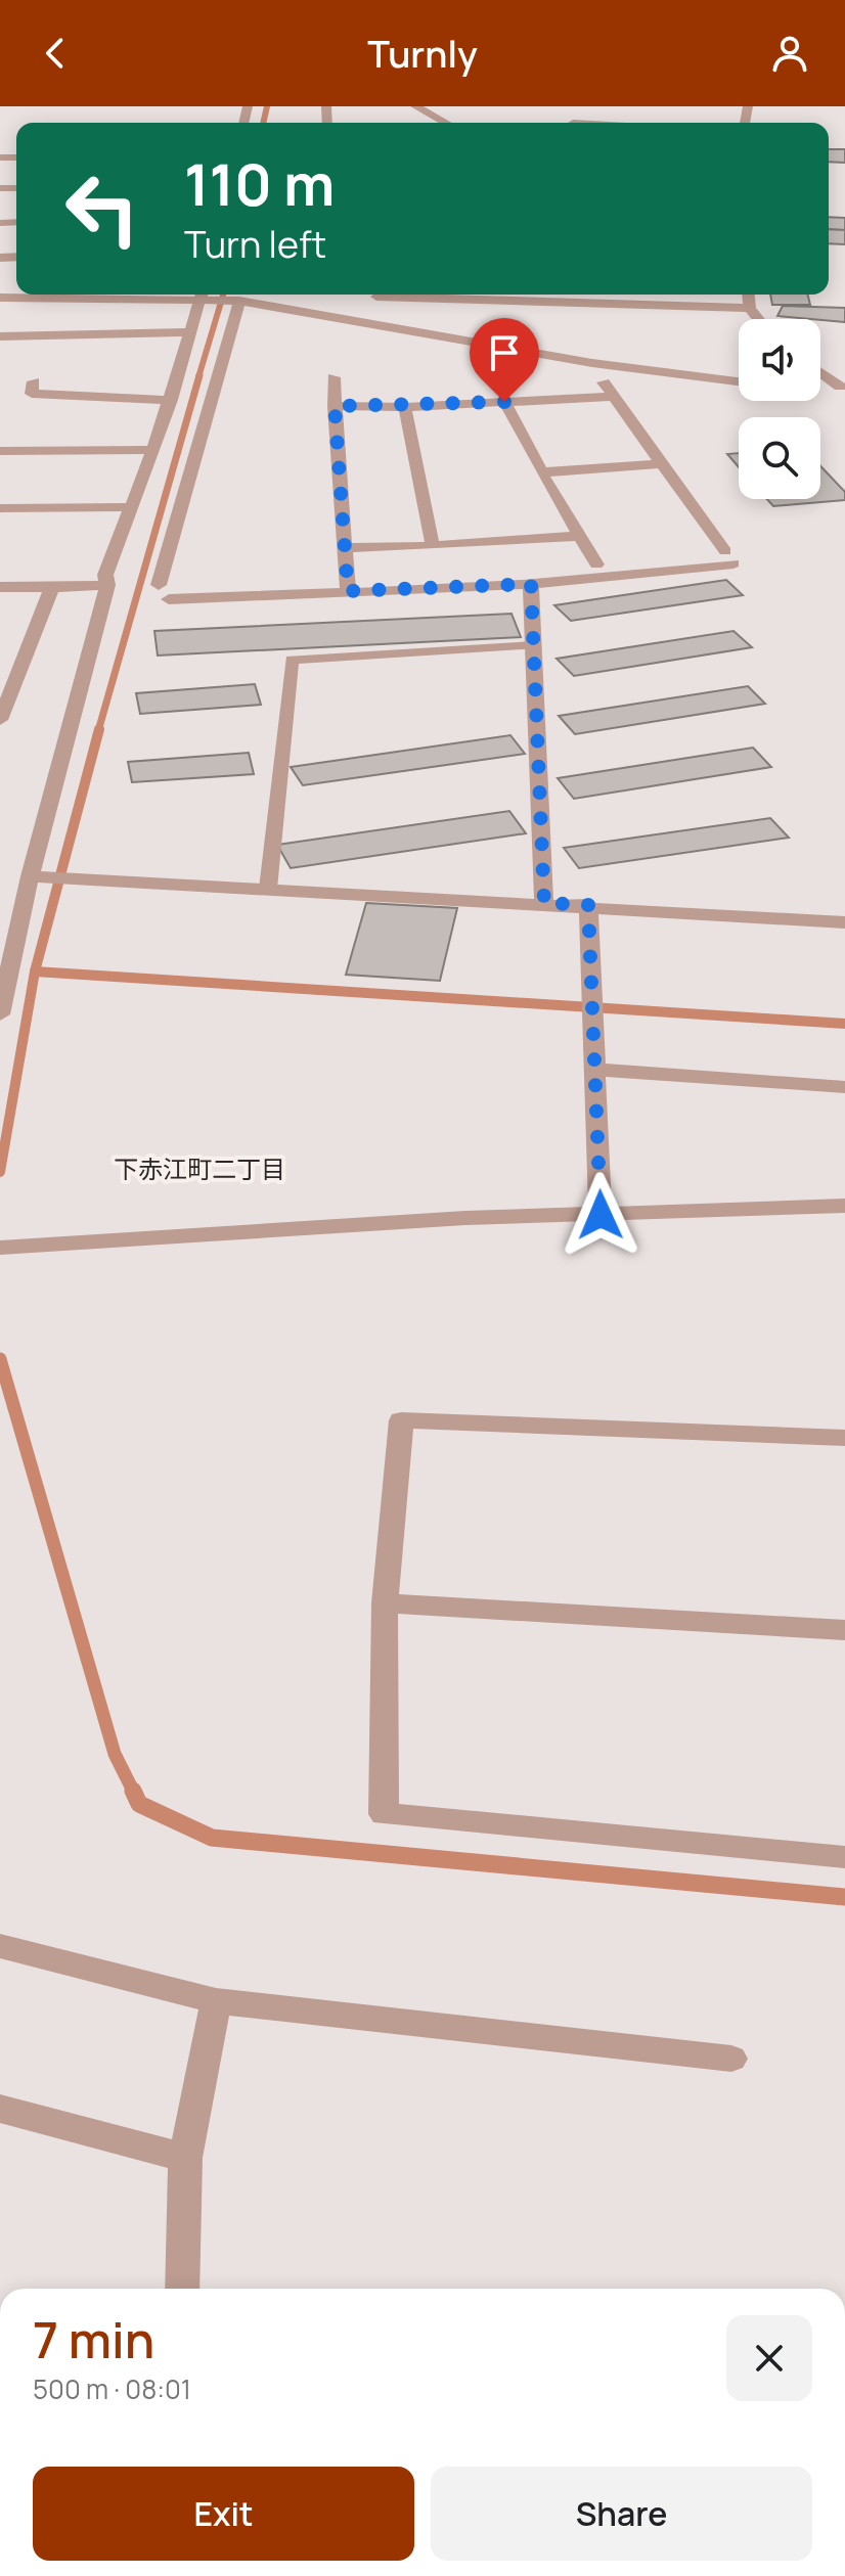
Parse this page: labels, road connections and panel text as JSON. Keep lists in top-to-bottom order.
{
  "districts": ["下赤江町二丁目"],
  "page": {
    "header": "Turnly",
    "turn": ["110 m", "Turn left"],
    "heading": ["7 min", "500 m · 08:01"],
    "buttons": ["Exit", "Share"]
  }
}
